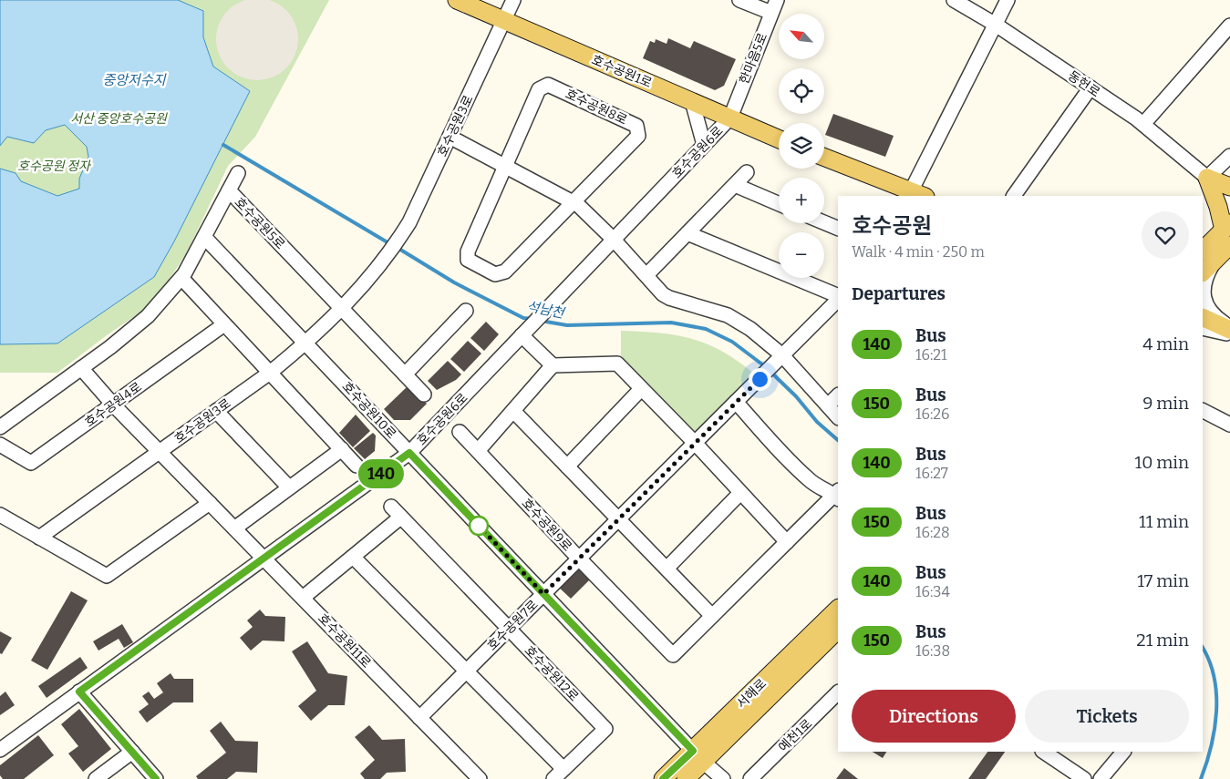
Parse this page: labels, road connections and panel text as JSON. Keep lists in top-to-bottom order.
{
  "streets": {
    "main road": ["호수공원1로", "서해로"],
    "street": [
      "한마음5로",
      "동헌로",
      "호수공원8로",
      "호수공원3로",
      "호수공원6로",
      "호수공원5로",
      "호수공원4로",
      "호수공원10로",
      "호수공원9로",
      "호수공원7로",
      "호수공원11로",
      "호수공원12로",
      "예천1로"
    ]
  },
  "crossings": [
    ["한마음5로", "호수공원1로"],
    ["한마음5로", "호수공원6로"],
    ["호수공원1로", "호수공원3로"],
    ["호수공원1로", "호수공원6로"],
    ["호수공원3로", "호수공원5로"],
    ["호수공원3로", "호수공원10로"],
    ["호수공원3로", "호수공원11로"],
    ["호수공원6로", "호수공원10로"],
    ["호수공원6로", "호수공원11로"],
    ["호수공원5로", "호수공원10로"],
    ["호수공원5로", "호수공원11로"],
    ["호수공원4로", "호수공원11로"],
    ["호수공원10로", "호수공원7로"],
    ["호수공원10로", "서해로"],
    ["호수공원9로", "호수공원7로"],
    ["호수공원7로", "호수공원11로"],
    ["호수공원7로", "호수공원12로"],
    ["호수공원11로", "호수공원12로"]
  ],
  "water": ["중앙저수지", "석남천"],
  "parks": ["서산 중앙호수공원", "호수공원 정자"],
  "lines": ["bus line 140"],
  "north": "top left",
  "page": {
    "on_map": "140",
    "map_buttons": ["+", "−"],
    "heading": [
      ["호수공원", "Walk · 4 min · 250 m"],
      "Departures"
    ],
    "list": [
      {
        "mark": "140",
        "name": "Bus",
        "note": "16:21",
        "value": "4 min"
      },
      {
        "mark": "150",
        "name": "Bus",
        "note": "16:26",
        "value": "9 min"
      },
      {
        "mark": "140",
        "name": "Bus",
        "note": "16:27",
        "value": "10 min"
      },
      {
        "mark": "150",
        "name": "Bus",
        "note": "16:28",
        "value": "11 min"
      },
      {
        "mark": "140",
        "name": "Bus",
        "note": "16:34",
        "value": "17 min"
      },
      {
        "mark": "150",
        "name": "Bus",
        "note": "16:38",
        "value": "21 min"
      }
    ],
    "buttons": ["Directions", "Tickets"]
  }
}
